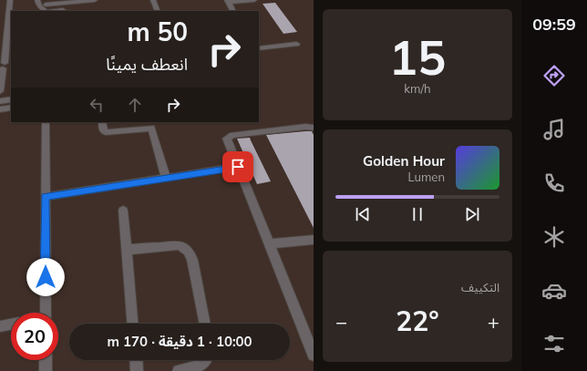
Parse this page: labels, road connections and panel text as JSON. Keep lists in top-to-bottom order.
{
  "page": {
    "tabs": "09:59",
    "tile": [
      ["15", "km/h"],
      "التكييف"
    ],
    "turn": ["50 m", "انعطف يمينًا"],
    "song": ["Golden Hour", "Lumen"],
    "heat": ["−", "22°", "+"],
    "limit": "20",
    "trip": "10:00 · 1 دقيقة · 170 m"
  }
}
